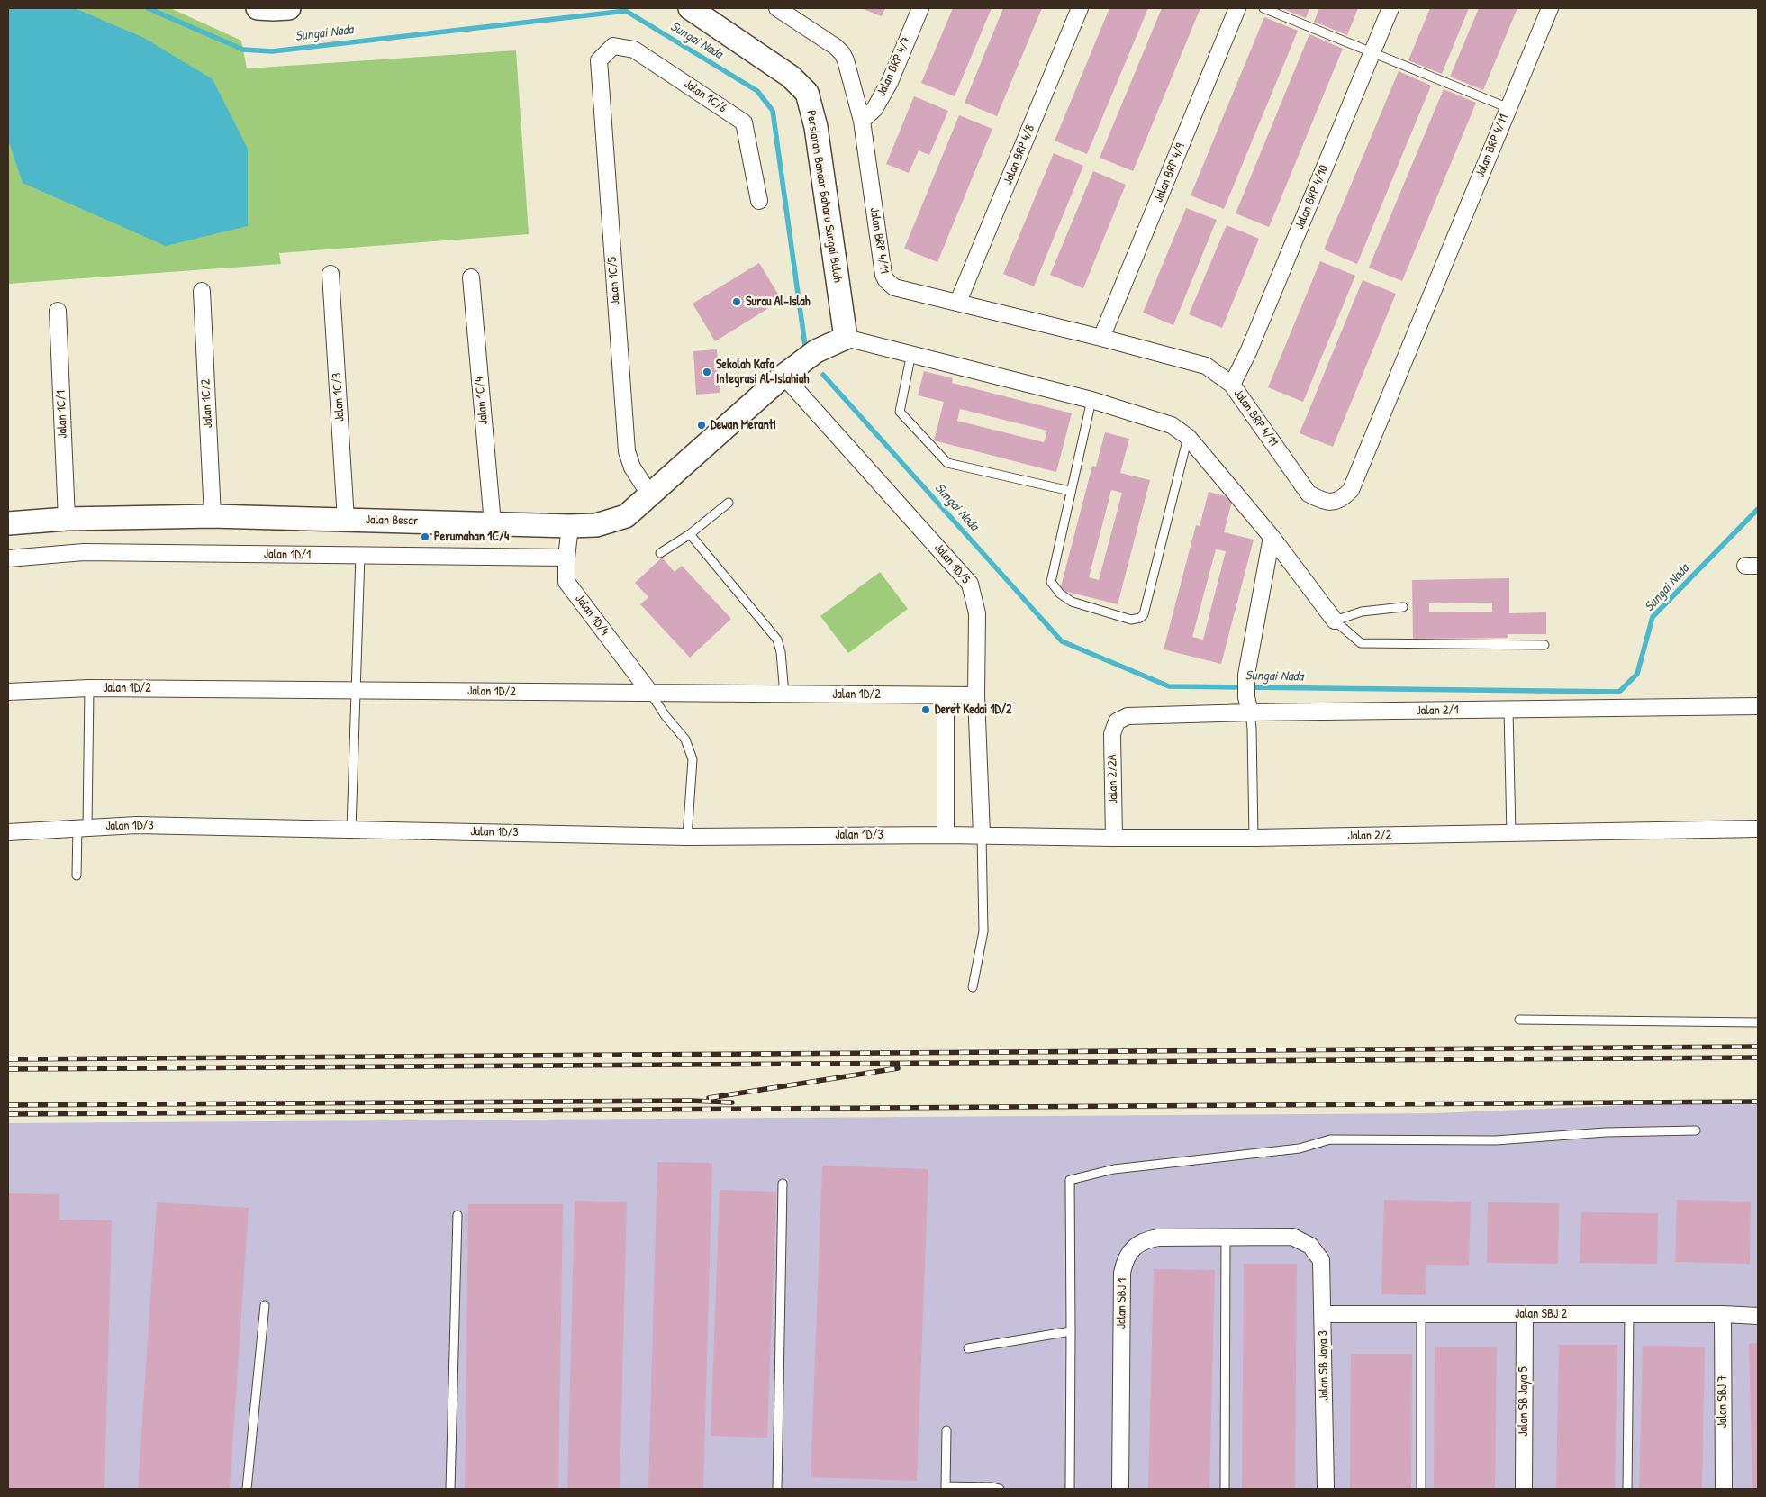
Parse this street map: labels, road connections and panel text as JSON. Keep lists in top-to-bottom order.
{
  "streets": {
    "street": [
      "Jalan BRP 4/7",
      "Jalan 1C/6",
      "Jalan BRP 4/11",
      "Jalan BRP 4/8",
      "Jalan BRP 4/9",
      "Persiaran Bandar Baharu Sungai Buloh",
      "Jalan BRP 4/10",
      "Jalan 1C/5",
      "Jalan 1C/3",
      "Jalan 1C/4",
      "Jalan 1C/2",
      "Jalan 1C/1",
      "Jalan Besar",
      "Jalan 1D/1",
      "Jalan 1D/5",
      "Jalan 1D/4",
      "Jalan 1D/2",
      "Jalan 2/1",
      "Jalan 2/2A",
      "Jalan 1D/3",
      "Jalan 2/2",
      "Jalan SBJ 1",
      "Jalan SBJ 2",
      "Jalan SB Jaya 3",
      "Jalan SB Jaya 5",
      "Jalan SBJ 7"
    ]
  },
  "crossings": [
    ["Jalan BRP 4/7", "Jalan BRP 4/11"],
    ["Jalan 1C/6", "Jalan 1C/5"],
    ["Jalan BRP 4/11", "Jalan BRP 4/8"],
    ["Jalan BRP 4/11", "Jalan BRP 4/9"],
    ["Jalan BRP 4/11", "Jalan BRP 4/10"],
    ["Persiaran Bandar Baharu Sungai Buloh", "Jalan Besar"],
    ["Jalan 1C/5", "Jalan Besar"],
    ["Jalan 1C/3", "Jalan Besar"],
    ["Jalan 1C/4", "Jalan Besar"],
    ["Jalan 1C/2", "Jalan Besar"],
    ["Jalan 1C/1", "Jalan Besar"],
    ["Jalan Besar", "Jalan 1D/5"],
    ["Jalan Besar", "Jalan 1D/4"],
    ["Jalan 1D/1", "Jalan 1D/4"],
    ["Jalan 1D/5", "Jalan 1D/2"],
    ["Jalan 1D/5", "Jalan 1D/3"],
    ["Jalan 1D/5", "Jalan 2/2"],
    ["Jalan 1D/4", "Jalan 1D/2"],
    ["Jalan 2/1", "Jalan 2/2A"],
    ["Jalan 2/2A", "Jalan 2/2"],
    ["Jalan 1D/3", "Jalan 2/2"],
    ["Jalan SBJ 1", "Jalan SB Jaya 3"],
    ["Jalan SBJ 2", "Jalan SB Jaya 3"],
    ["Jalan SBJ 2", "Jalan SB Jaya 5"],
    ["Jalan SBJ 2", "Jalan SBJ 7"]
  ],
  "water": ["Sungai Nada"],
  "places": [
    "Surau Al-Islah",
    "Sekolah Kafa Integrasi Al-Islahiah",
    "Dewan Meranti",
    "Perumahan 1C/4",
    "Deret Kedai 1D/2"
  ]
}
